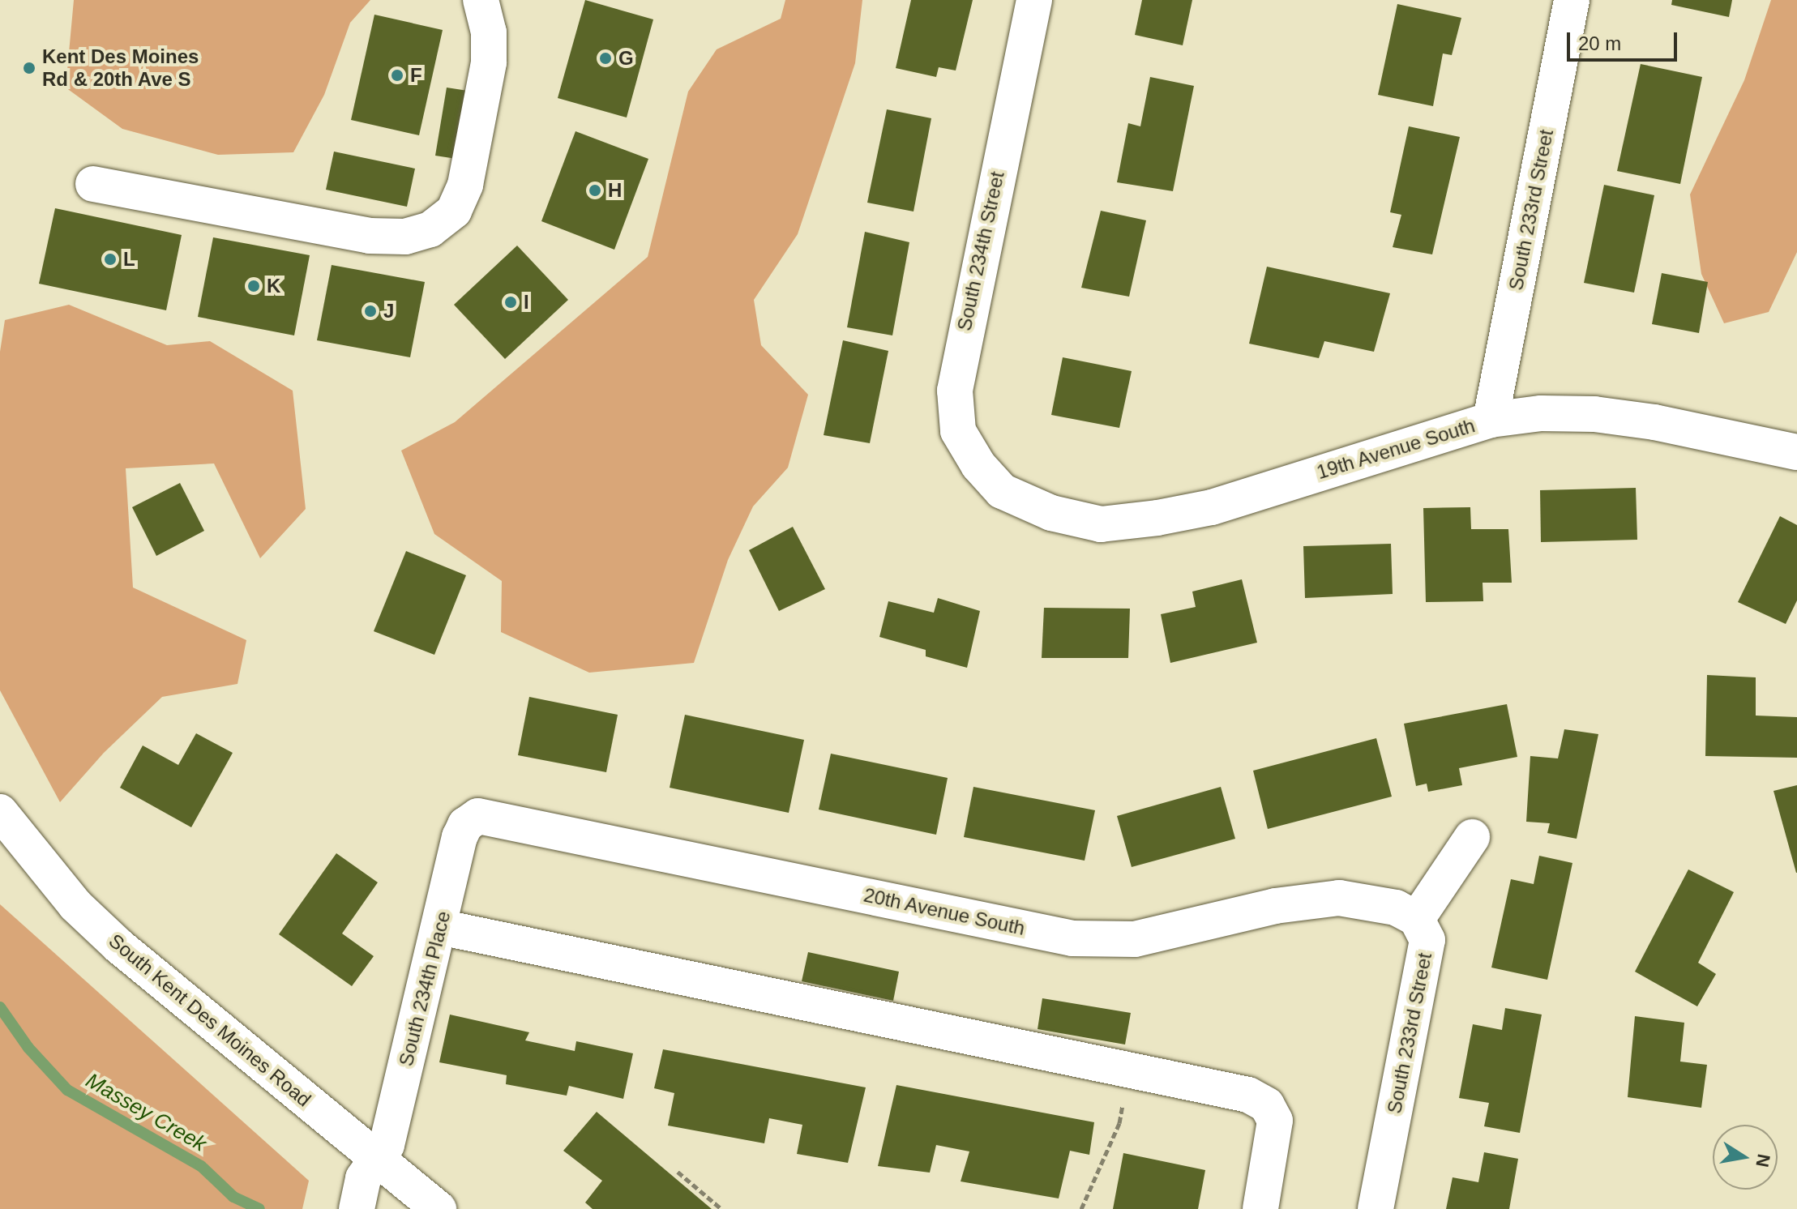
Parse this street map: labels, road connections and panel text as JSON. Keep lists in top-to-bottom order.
{
  "streets": {
    "street": [
      "South 233rd Street",
      "South 234th Street",
      "19th Avenue South",
      "20th Avenue South",
      "South 234th Place",
      "South Kent Des Moines Road"
    ]
  },
  "crossings": [
    ["South 233rd Street", "19th Avenue South"],
    ["South 233rd Street", "20th Avenue South"],
    ["South 234th Street", "19th Avenue South"],
    ["20th Avenue South", "South 234th Place"],
    ["South 234th Place", "South Kent Des Moines Road"]
  ],
  "water": ["Massey Creek"],
  "places": [
    "G",
    "Kent Des Moines Rd & 20th Ave S",
    "F",
    "H",
    "L",
    "K",
    "I",
    "J"
  ],
  "scale_bar": "20 m",
  "north": "right"
}
